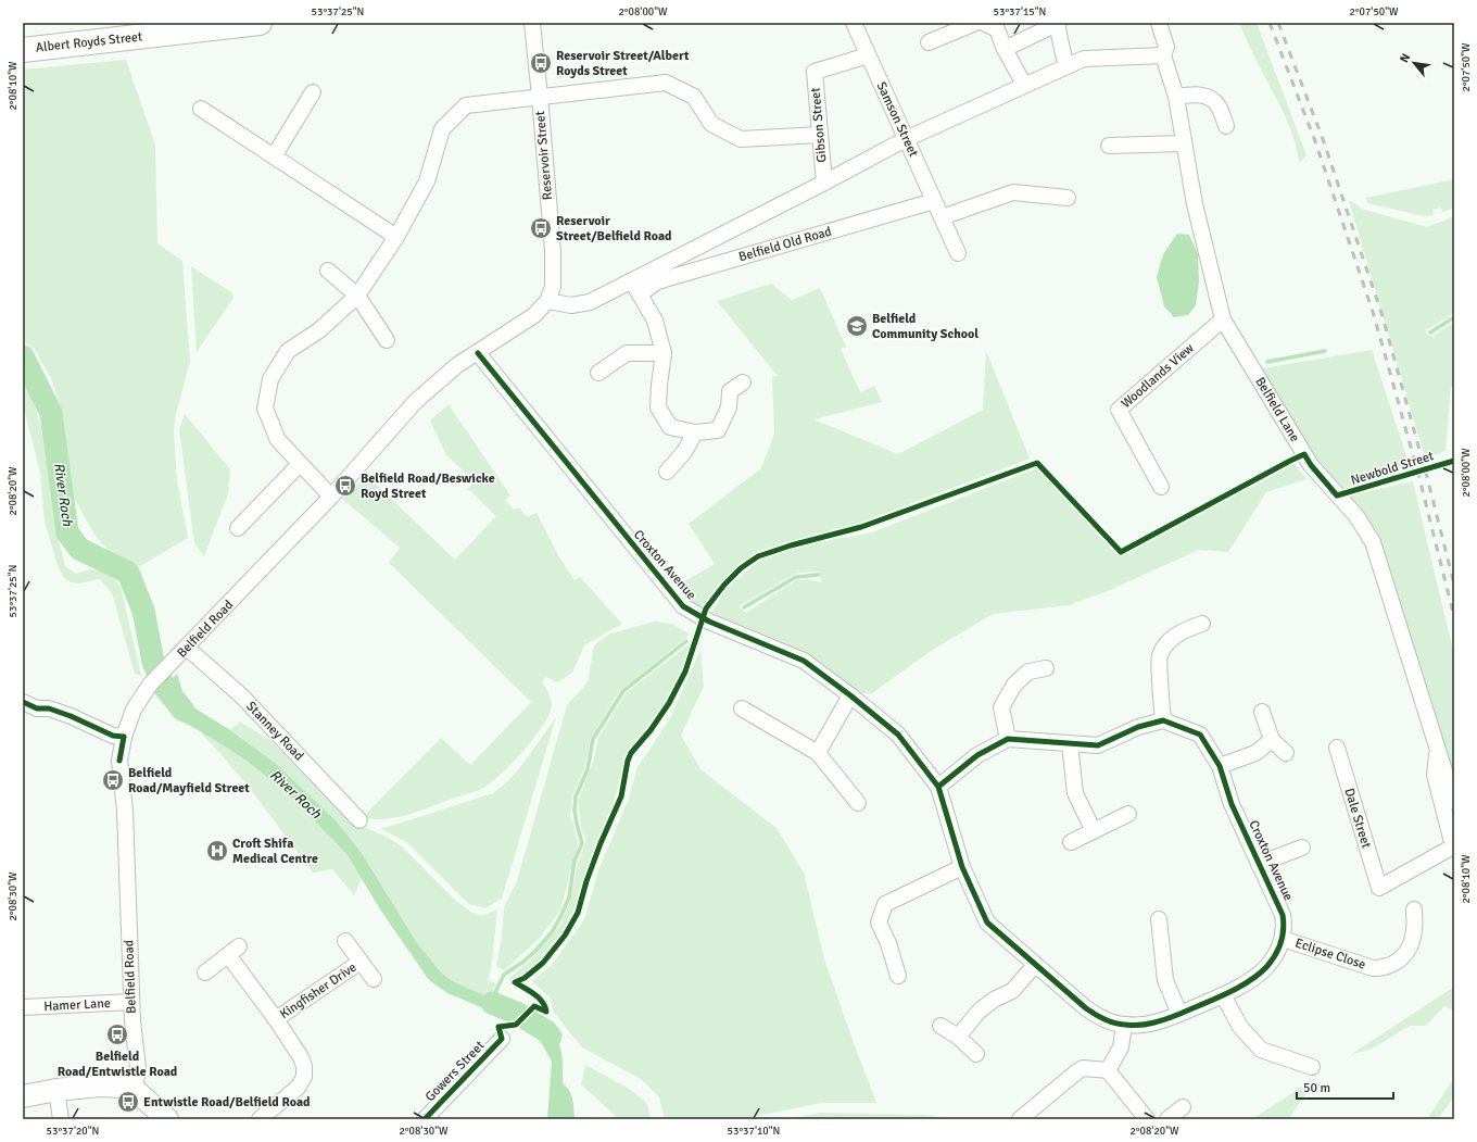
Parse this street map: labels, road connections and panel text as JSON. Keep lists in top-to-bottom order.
{
  "streets": {
    "main road": ["Albert Royds Street"],
    "street": [
      "Samson Street",
      "Gibson Street",
      "Reservoir Street",
      "Belfield Old Road",
      "Woodlands View",
      "Belfield Lane",
      "Croxton Avenue",
      "Belfield Road",
      "Stanney Road",
      "Dale Street",
      "Eclipse Close",
      "Kingfisher Drive",
      "Hamer Lane",
      "Gowers Street"
    ],
    "cycle path": ["Newbold Street"]
  },
  "crossings": [
    ["Samson Street", "Gibson Street"],
    ["Samson Street", "Belfield Old Road"],
    ["Reservoir Street", "Belfield Road"],
    ["Woodlands View", "Belfield Lane"],
    ["Belfield Lane", "Dale Street"],
    ["Croxton Avenue", "Belfield Road"],
    ["Croxton Avenue", "Eclipse Close"],
    ["Belfield Road", "Stanney Road"],
    ["Belfield Road", "Hamer Lane"]
  ],
  "water": ["River Roch"],
  "places": {
    "bus stop": [
      "Reservoir Street/Albert Royds Street",
      "Reservoir Street/Belfield Road",
      "Belfield Road/Beswicke Royd Street",
      "Belfield Road/Mayfield Street",
      "Belfield Road/Entwistle Road",
      "Entwistle Road/Belfield Road"
    ],
    "school or university": ["Belfield Community School"],
    "hospital": ["Croft Shifa Medical Centre"]
  },
  "scale_bar": "50 m",
  "north": "top left",
  "coordinates": [
    "53°37'25\"N",
    "2°08'00\"W",
    "53°37'15\"N",
    "2°07'50\"W",
    "2°08'10\"W",
    "2°08'20\"W",
    "2°08'30\"W",
    "53°37'20\"N",
    "53°37'10\"N"
  ]
}
